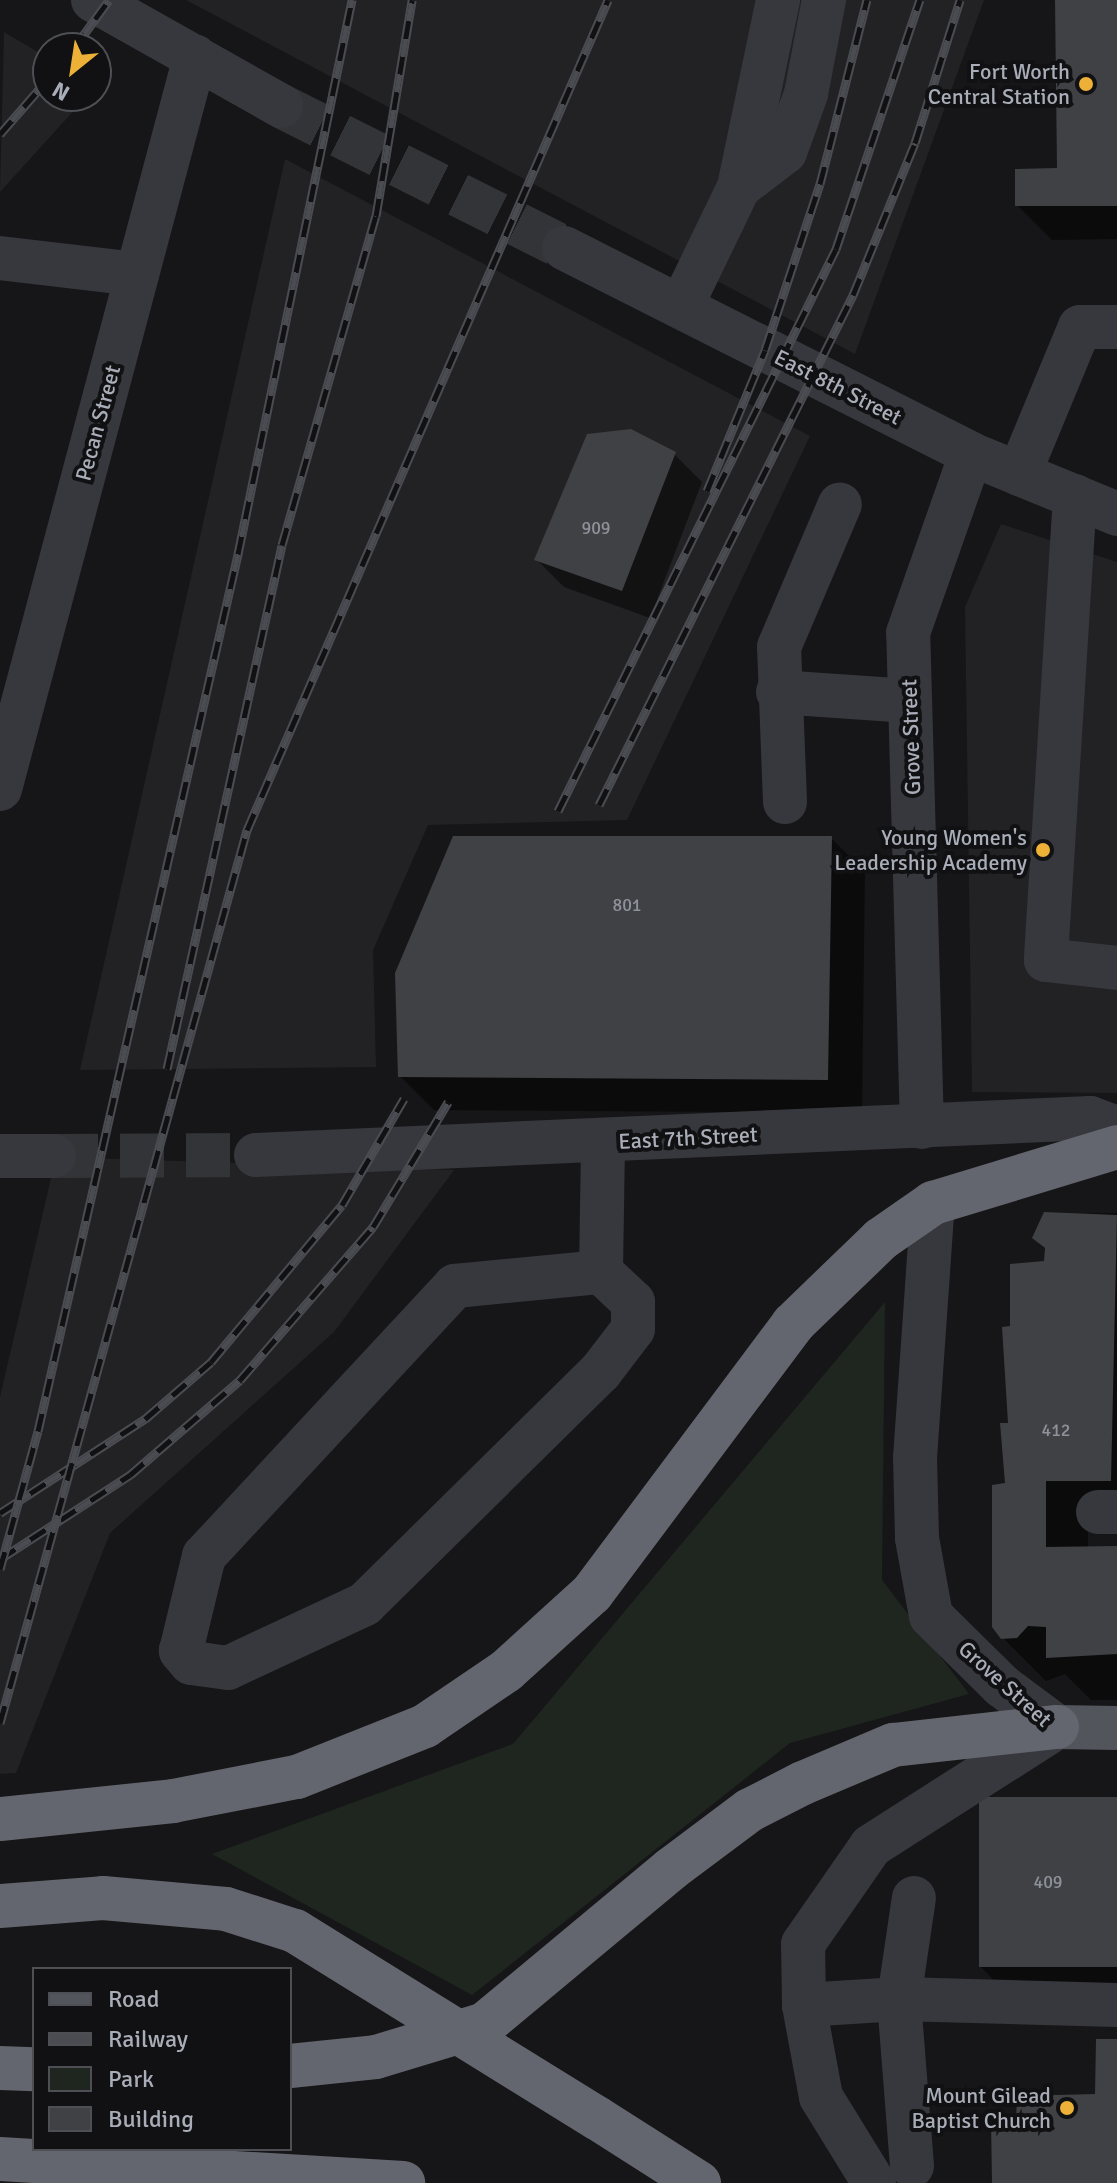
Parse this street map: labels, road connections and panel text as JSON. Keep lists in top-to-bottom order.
{
  "streets": {
    "street": [
      "East 8th Street",
      "Pecan Street",
      "Grove Street",
      "East 7th Street"
    ]
  },
  "crossings": [
    ["East 8th Street", "Grove Street"],
    ["Grove Street", "East 7th Street"]
  ],
  "places": ["Fort Worth Central Station", "Young Women's Leadership Academy", "Mount Gilead Baptist Church"],
  "house_numbers": [
    "909",
    "801",
    "412",
    "409"
  ],
  "legend": [
    "Road",
    "Railway",
    "Park",
    "Building"
  ],
  "north": "bottom left"
}
